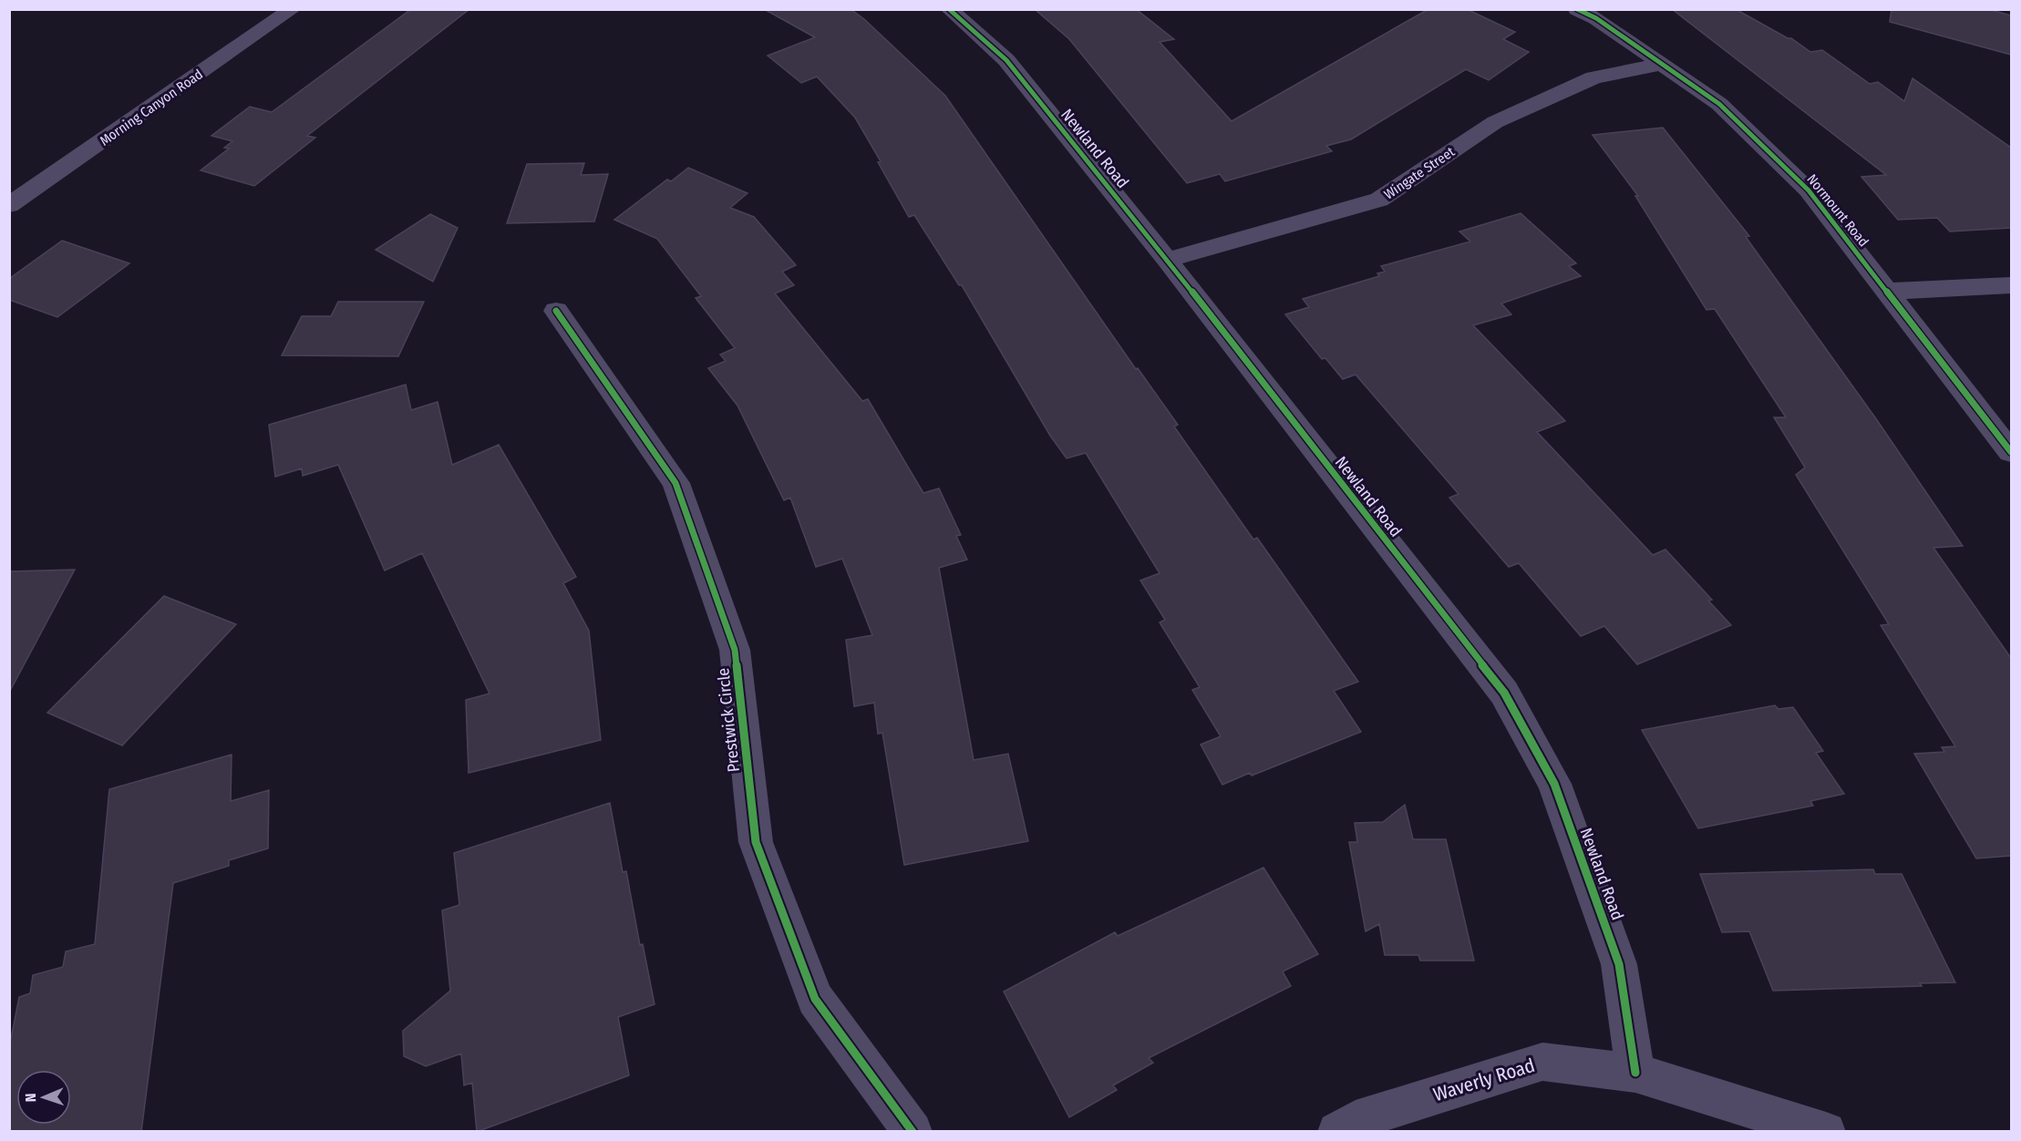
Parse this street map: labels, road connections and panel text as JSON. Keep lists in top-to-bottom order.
{
  "streets": {
    "street": [
      "Morning Canyon Road",
      "Newland Road",
      "Wingate Street",
      "Normount Road",
      "Prestwick Circle",
      "Waverly Road"
    ]
  },
  "crossings": [
    ["Newland Road", "Wingate Street"],
    ["Newland Road", "Waverly Road"],
    ["Wingate Street", "Normount Road"]
  ],
  "north": "left"
}
